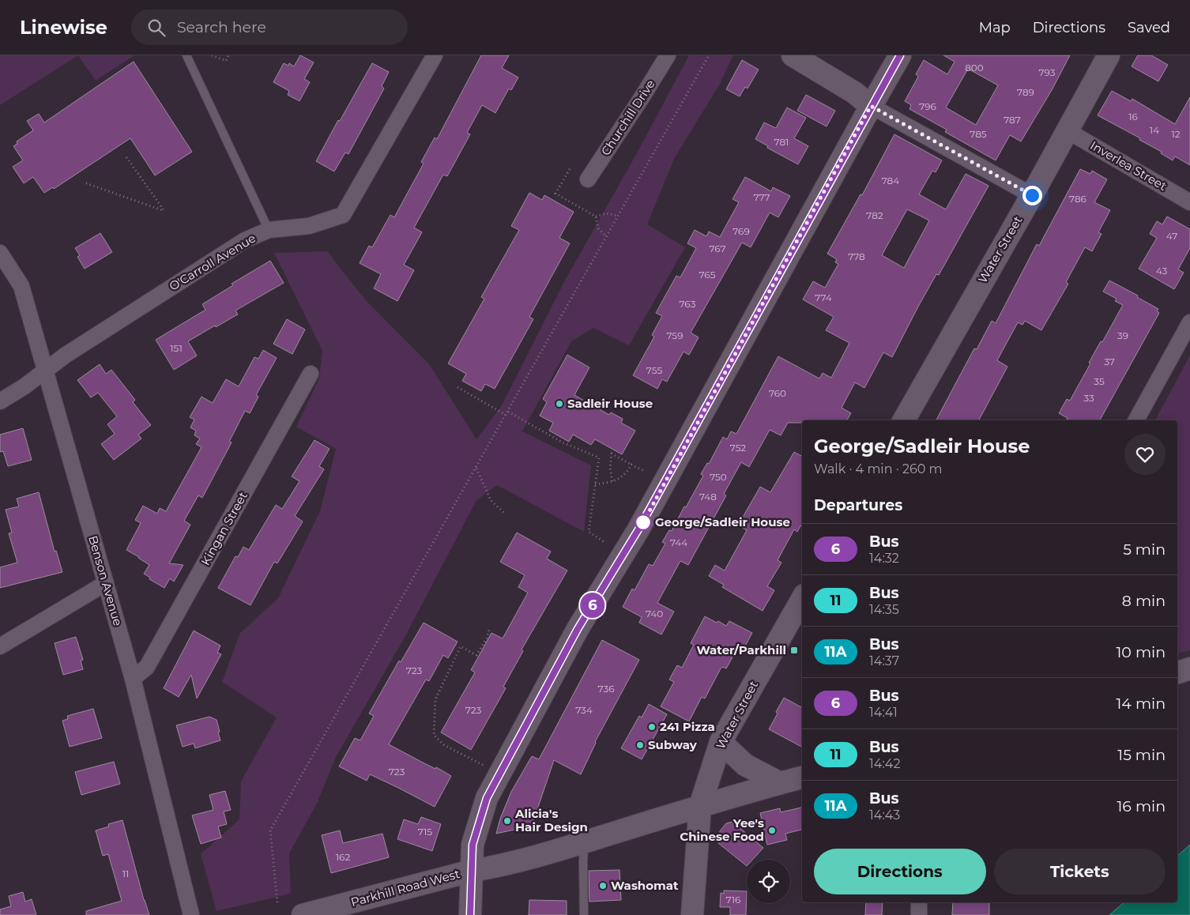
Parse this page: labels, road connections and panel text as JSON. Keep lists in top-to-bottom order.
{
  "streets": {
    "main road": ["Water Street", "Parkhill Road West"],
    "street": [
      "Churchill Drive",
      "Inverlea Street",
      "O'Carroll Avenue",
      "Kingan Street",
      "Benson Avenue"
    ]
  },
  "crossings": [
    ["Inverlea Street", "Water Street"],
    ["Water Street", "Parkhill Road West"],
    ["O'Carroll Avenue", "Benson Avenue"],
    ["Kingan Street", "Benson Avenue"]
  ],
  "places": {
    "other": [
      "Sadleir House",
      "George/Sadleir House",
      "241 Pizza",
      "Subway",
      "Alicia's Hair Design",
      "Yee's Chinese Food",
      "Washomat"
    ],
    "transit": ["Water/Parkhill"]
  },
  "lines": ["bus line 6"],
  "house_numbers": [
    "800",
    "793",
    "789",
    "796",
    "16",
    "787",
    "14",
    "785",
    "12",
    "781",
    "784",
    "777",
    "786",
    "782",
    "769",
    "47",
    "767",
    "778",
    "43",
    "765",
    "774",
    "763",
    "759",
    "39",
    "151",
    "37",
    "755",
    "35",
    "760",
    "33",
    "752",
    "750",
    "748",
    "744",
    "740",
    "723",
    "736",
    "723",
    "734",
    "723",
    "715",
    "162",
    "11",
    "716"
  ],
  "page": {
    "header": "Linewise",
    "search": "Search here",
    "nav": ["Map", "Directions", "Saved"],
    "on_map": "6",
    "heading": [
      ["George/Sadleir House", "Walk · 4 min · 260 m"],
      "Departures"
    ],
    "list": [
      {
        "mark": "6",
        "name": "Bus",
        "note": "14:32",
        "value": "5 min"
      },
      {
        "mark": "11",
        "name": "Bus",
        "note": "14:35",
        "value": "8 min"
      },
      {
        "mark": "11A",
        "name": "Bus",
        "note": "14:37",
        "value": "10 min"
      },
      {
        "mark": "6",
        "name": "Bus",
        "note": "14:41",
        "value": "14 min"
      },
      {
        "mark": "11",
        "name": "Bus",
        "note": "14:42",
        "value": "15 min"
      },
      {
        "mark": "11A",
        "name": "Bus",
        "note": "14:43",
        "value": "16 min"
      }
    ],
    "buttons": ["Directions", "Tickets"]
  }
}
